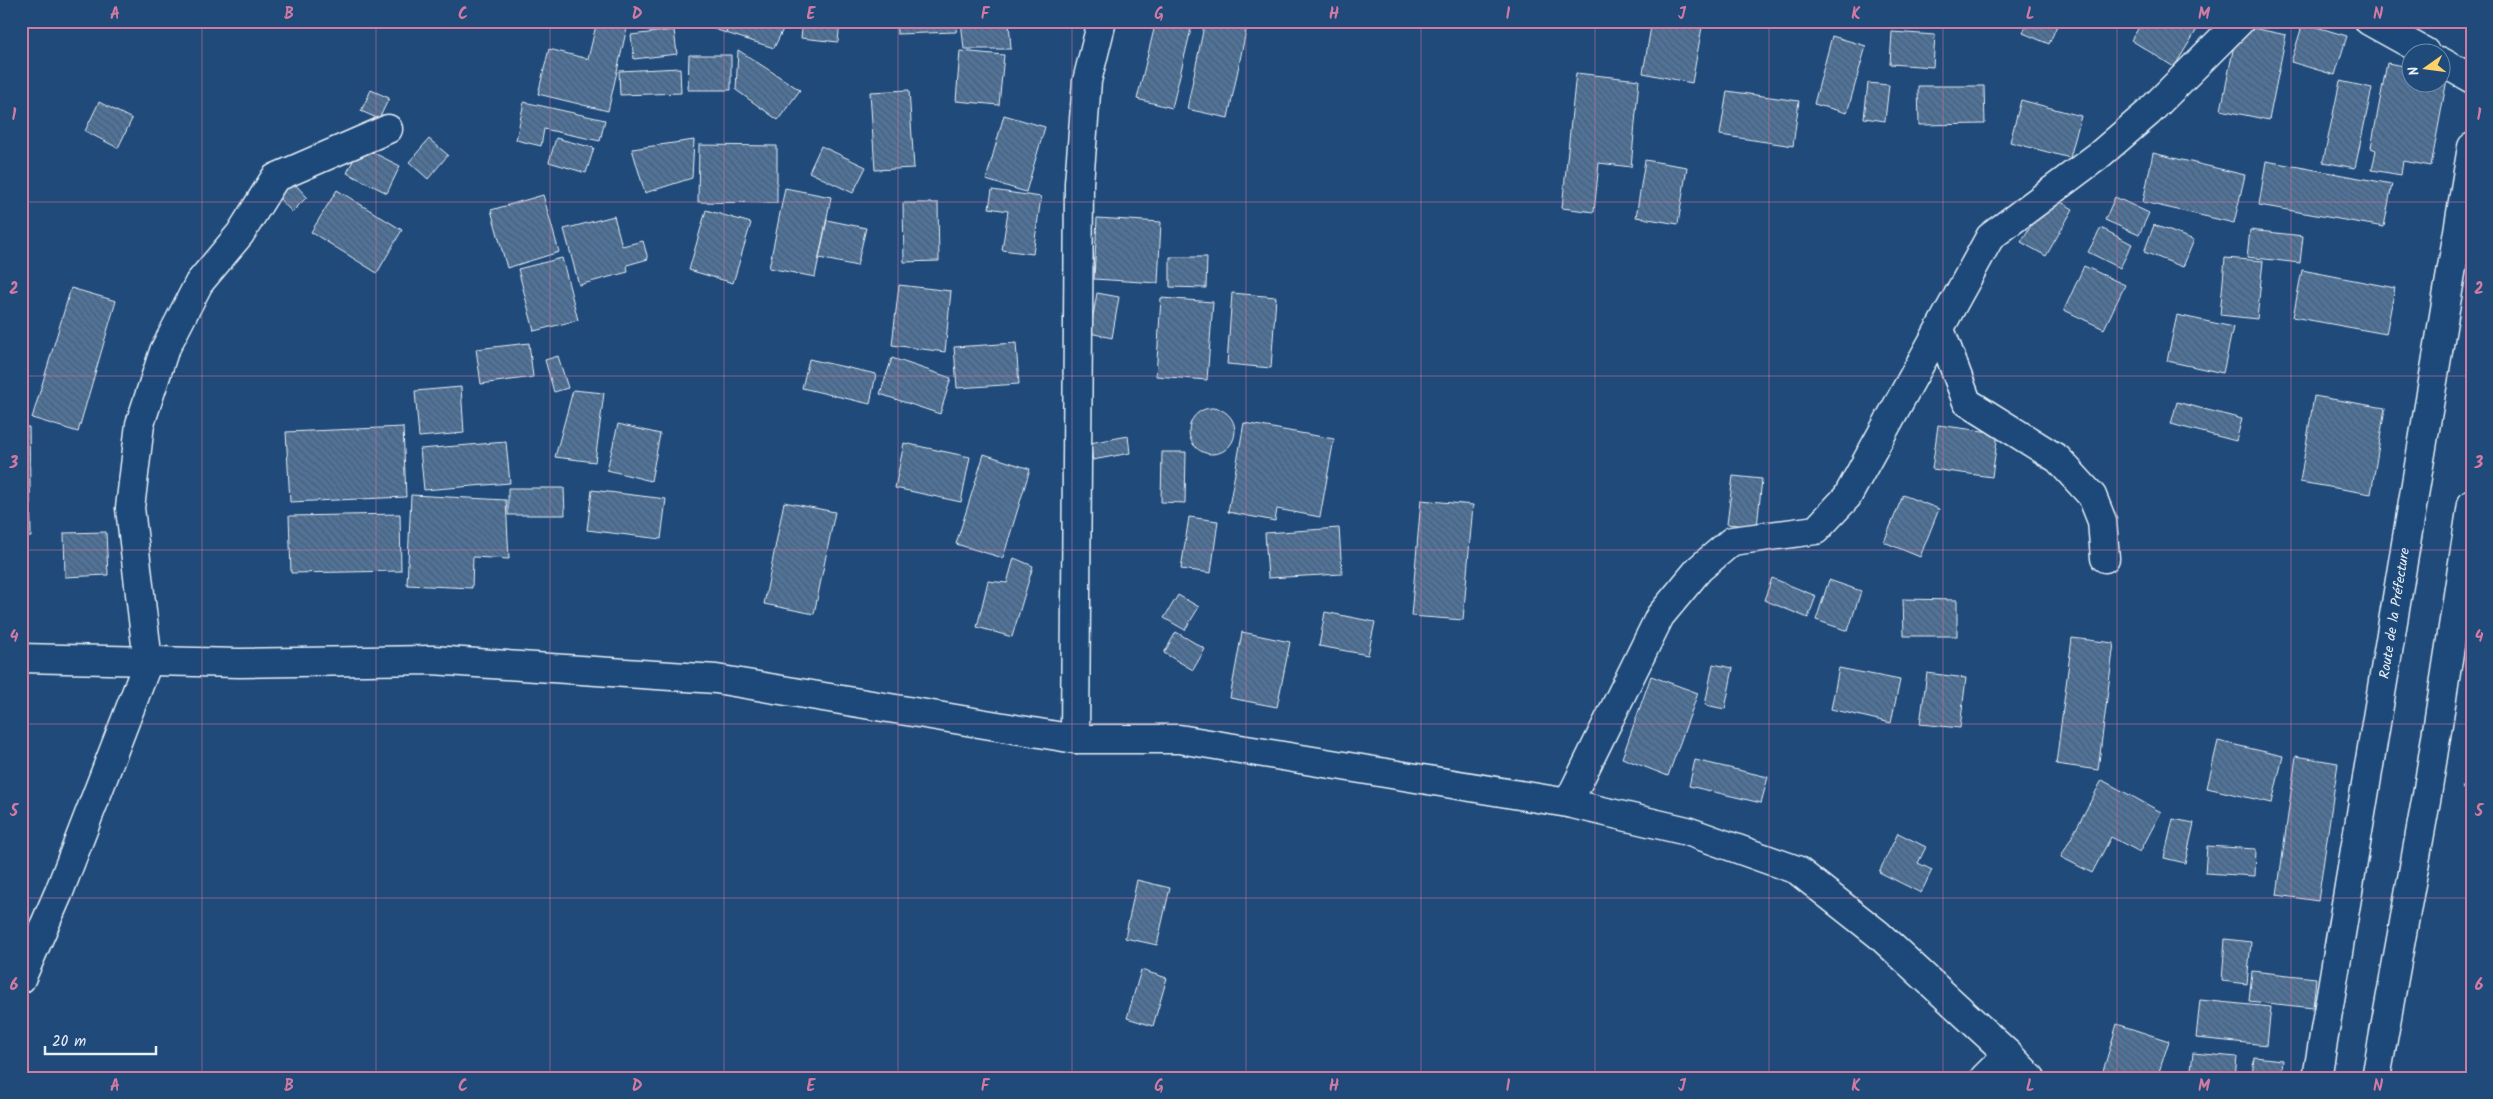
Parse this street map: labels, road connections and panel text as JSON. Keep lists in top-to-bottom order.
{
  "streets": {
    "street": ["Route de la Préfecture"]
  },
  "scale_bar": "20 m",
  "north": "left",
  "grid": {
    "columns": [
      "A",
      "B",
      "C",
      "D",
      "E",
      "F",
      "G",
      "H",
      "I",
      "J",
      "K",
      "L",
      "M",
      "N"
    ],
    "rows": [
      "1",
      "2",
      "3",
      "4",
      "5",
      "6"
    ]
  }
}
